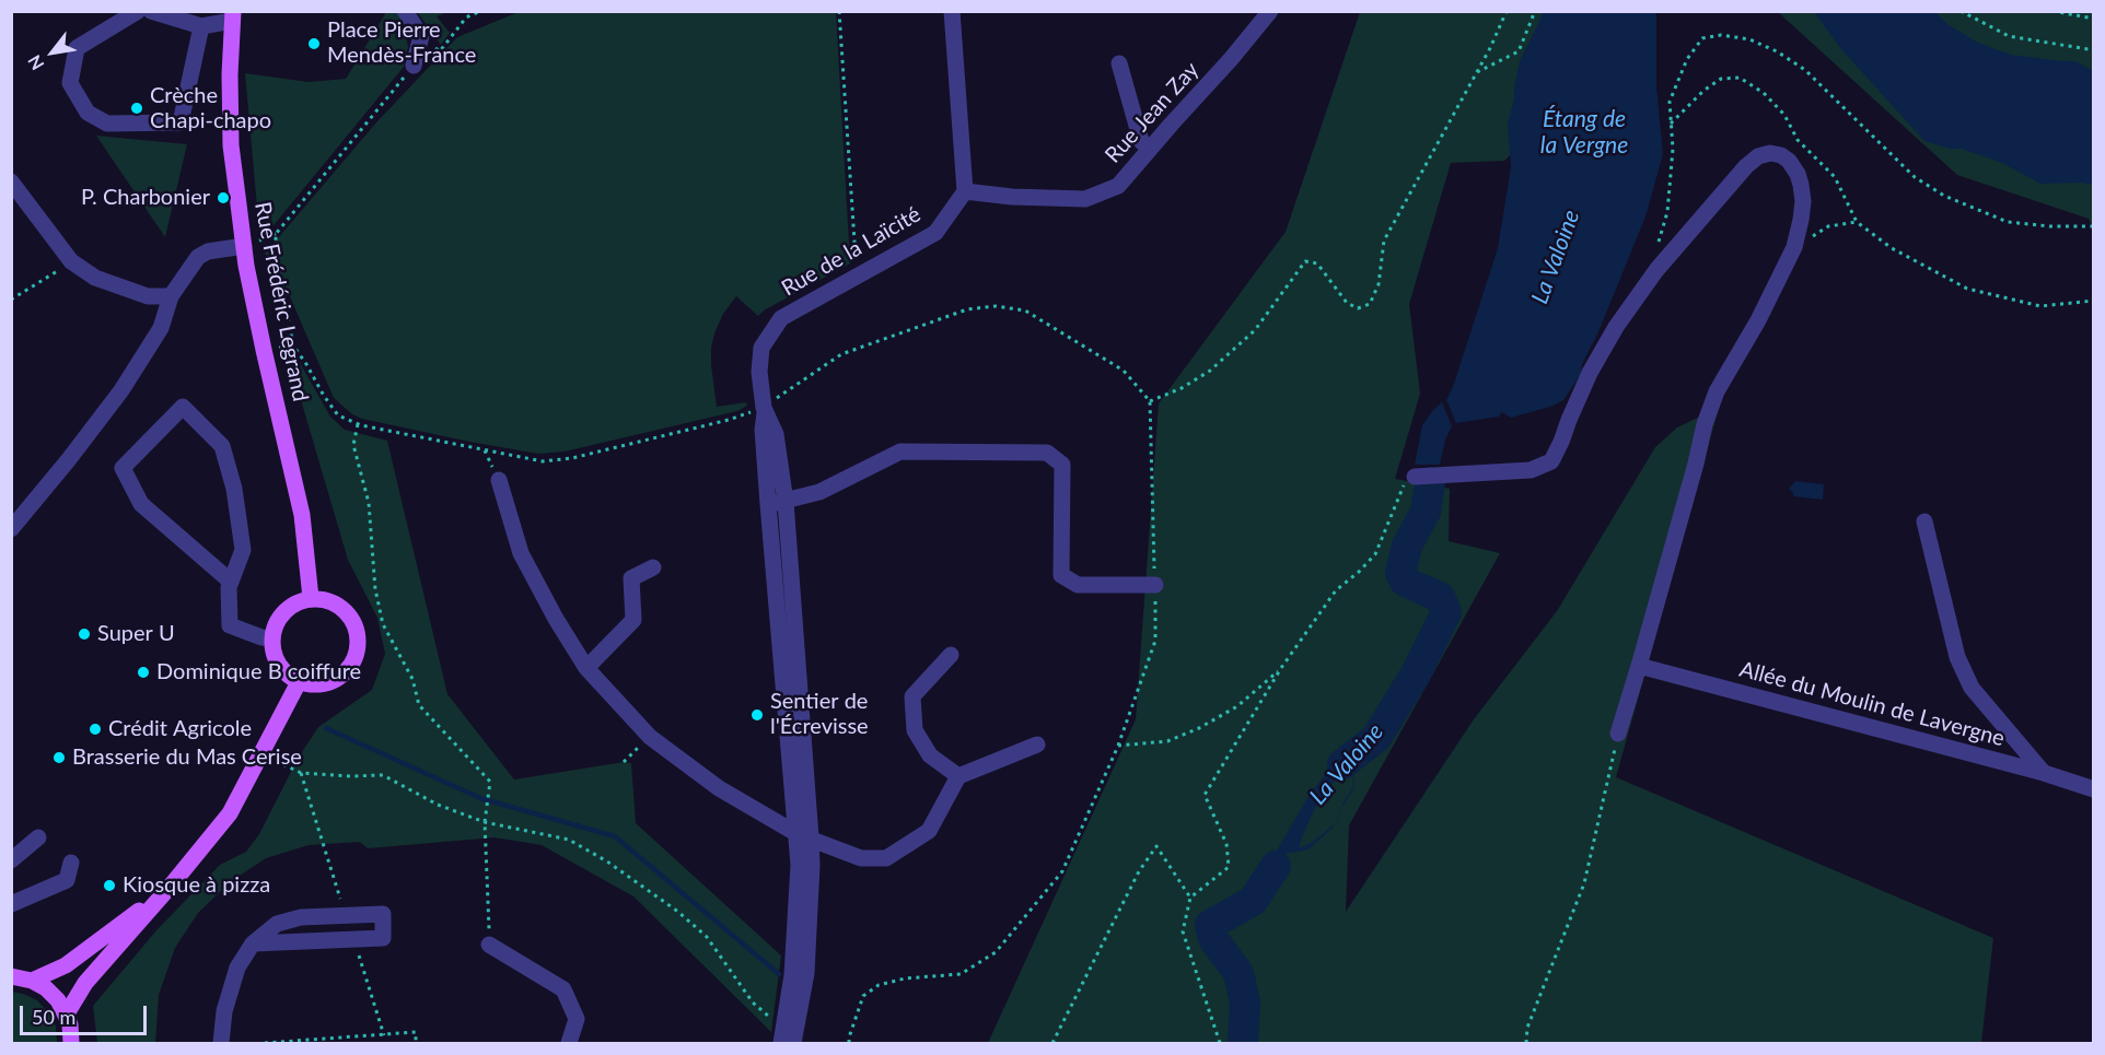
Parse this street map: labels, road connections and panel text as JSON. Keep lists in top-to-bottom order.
{
  "streets": {
    "main road": ["Rue Frédéric Legrand"],
    "street": ["Rue Jean Zay", "Rue de la Laïcité", "Allée du Moulin de Lavergne"]
  },
  "crossings": [
    ["Rue Jean Zay", "Rue de la Laïcité"]
  ],
  "water": ["Étang de la Vergne", "La Valoine"],
  "places": [
    "Place Pierre Mendès-France",
    "Crèche Chapi-chapo",
    "P. Charbonier",
    "Super U",
    "Dominique B coiffure",
    "Sentier de l'Écrevisse",
    "Crédit Agricole",
    "Brasserie du Mas Cerise",
    "Kiosque à pizza"
  ],
  "scale_bar": "50 m",
  "north": "bottom left"
}
